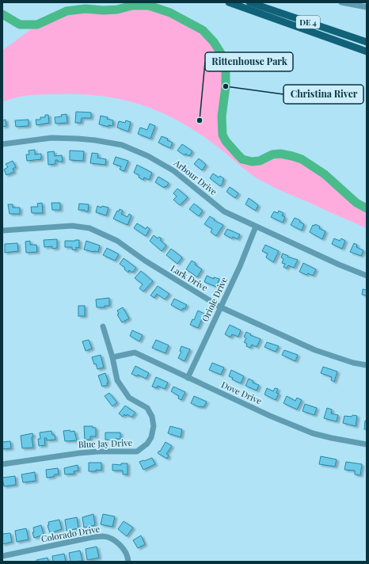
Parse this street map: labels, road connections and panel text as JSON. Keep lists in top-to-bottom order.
{
  "streets": {
    "main road": ["DE 4"],
    "street": [
      "Arbour Drive",
      "Lark Drive",
      "Oriole Drive",
      "Dove Drive",
      "Blue Jay Drive",
      "Colorado Drive"
    ]
  },
  "crossings": [
    ["Arbour Drive", "Oriole Drive"],
    ["Lark Drive", "Oriole Drive"],
    ["Oriole Drive", "Dove Drive"],
    ["Dove Drive", "Blue Jay Drive"]
  ],
  "places": ["Christina River", "Rittenhouse Park"]
}
